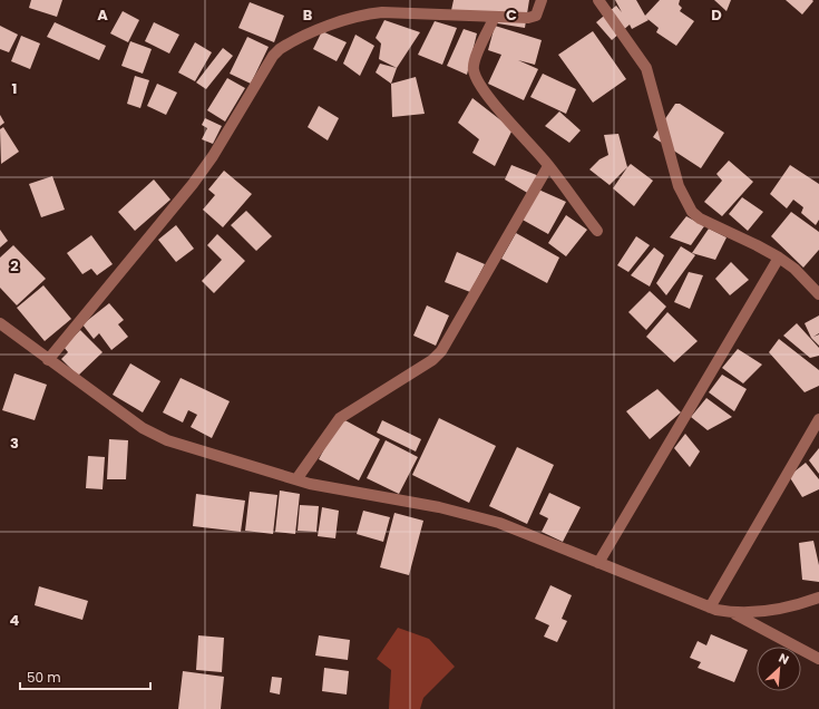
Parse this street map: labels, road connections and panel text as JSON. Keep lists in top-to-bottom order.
{
  "scale_bar": "50 m",
  "north": "top right",
  "grid": {
    "columns": [
      "A",
      "B",
      "C",
      "D"
    ],
    "rows": [
      "1",
      "2",
      "3",
      "4"
    ]
  }
}
